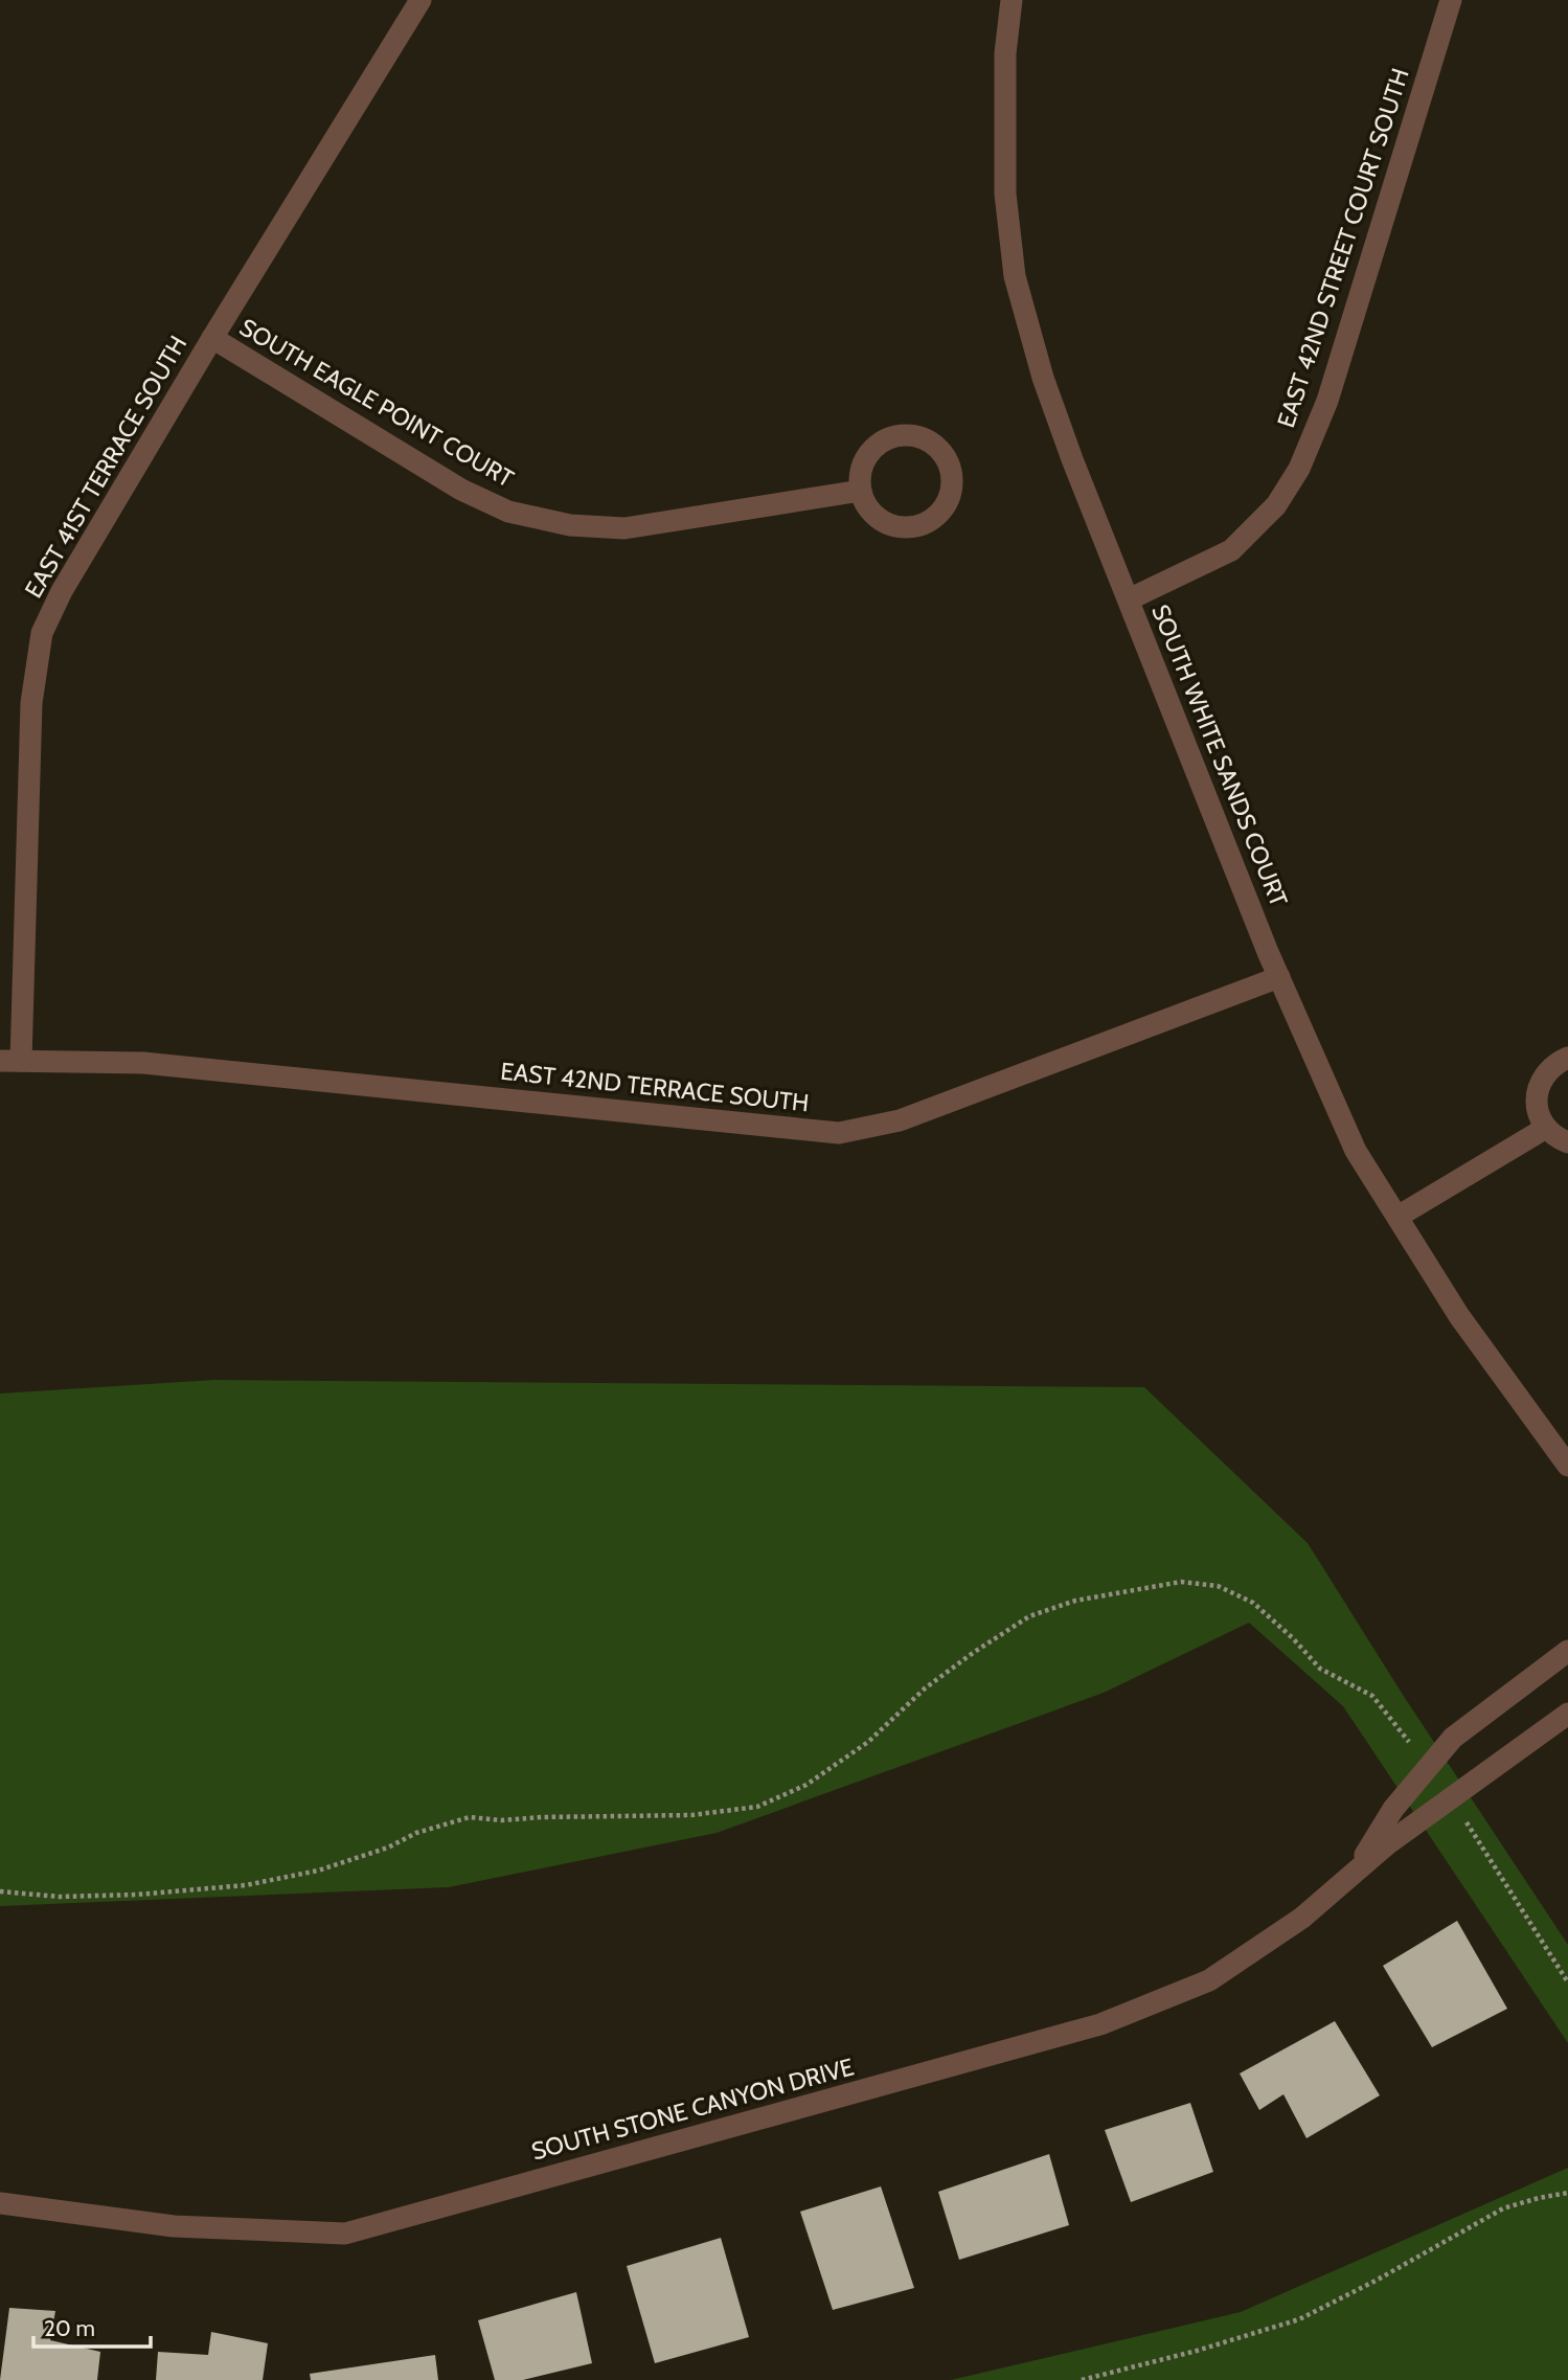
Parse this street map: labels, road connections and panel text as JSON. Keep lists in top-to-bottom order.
{
  "streets": {
    "street": [
      "EAST 42ND STREET COURT SOUTH",
      "SOUTH EAGLE POINT COURT",
      "EAST 41ST TERRACE SOUTH",
      "SOUTH WHITE SANDS COURT",
      "EAST 42ND TERRACE SOUTH",
      "SOUTH STONE CANYON DRIVE"
    ]
  },
  "crossings": [
    ["EAST 42ND STREET COURT SOUTH", "SOUTH WHITE SANDS COURT"],
    ["SOUTH EAGLE POINT COURT", "EAST 41ST TERRACE SOUTH"],
    ["EAST 41ST TERRACE SOUTH", "EAST 42ND TERRACE SOUTH"],
    ["SOUTH WHITE SANDS COURT", "EAST 42ND TERRACE SOUTH"]
  ],
  "scale_bar": "20 m"
}
